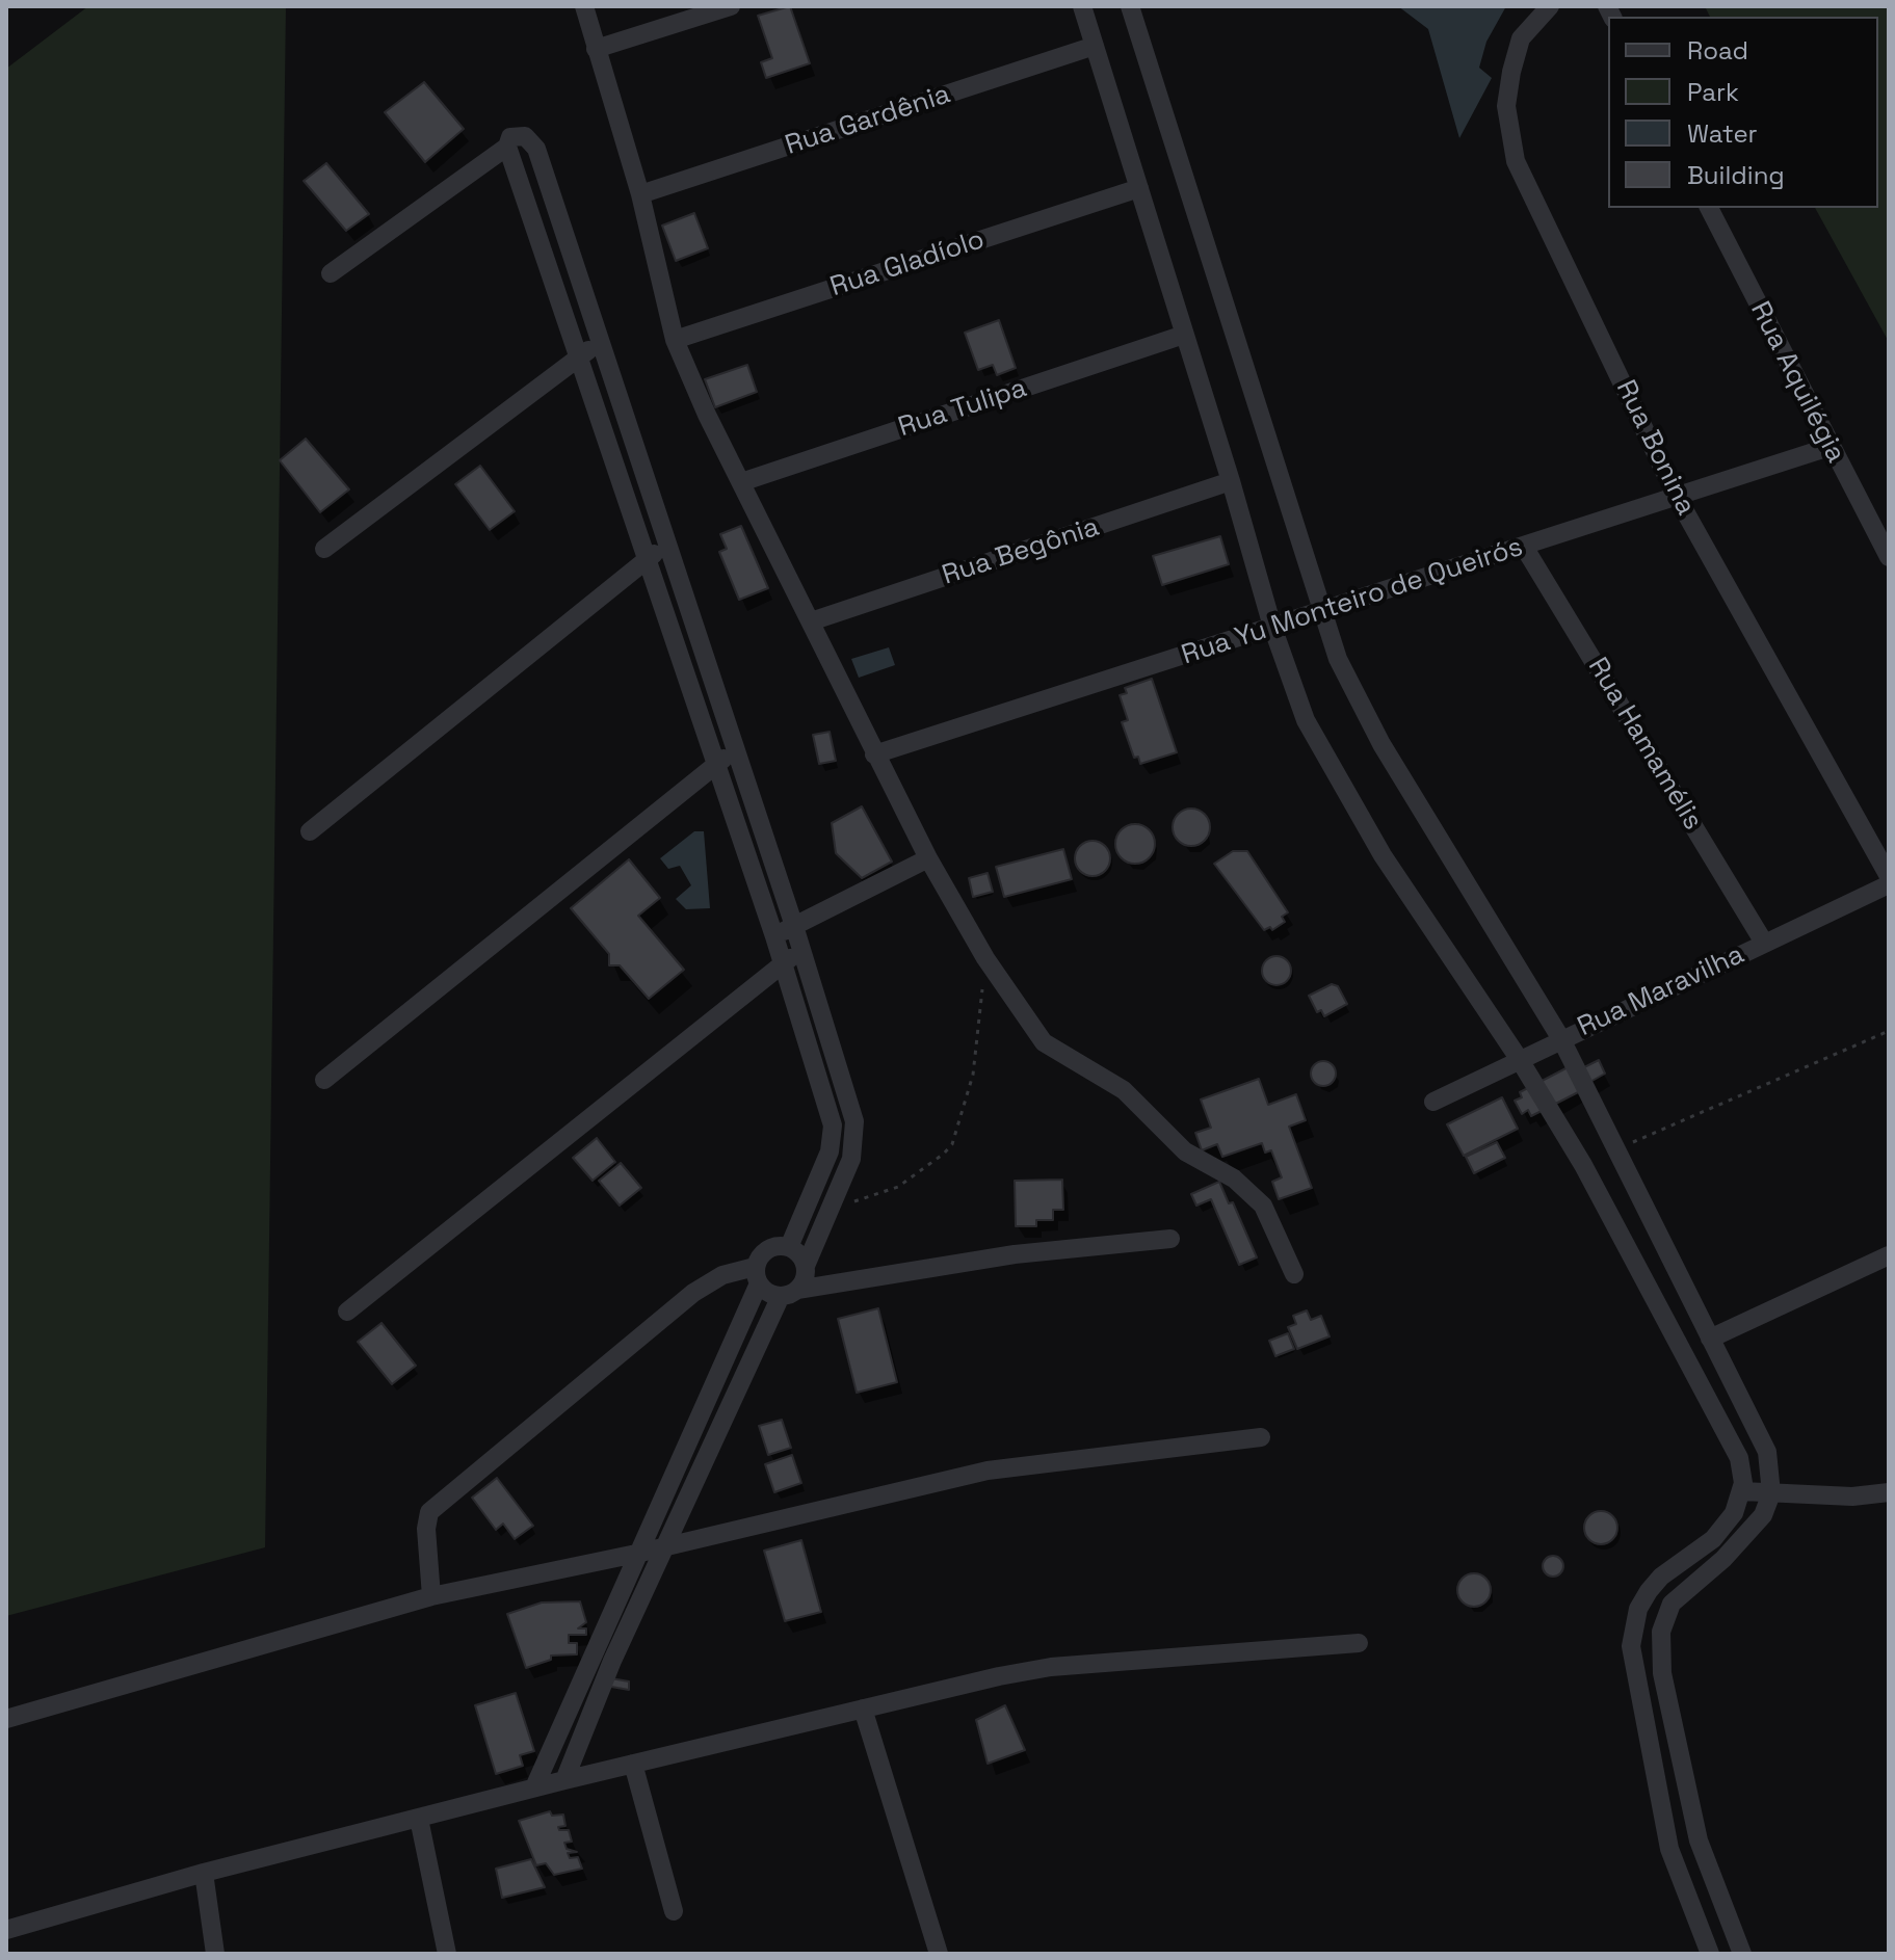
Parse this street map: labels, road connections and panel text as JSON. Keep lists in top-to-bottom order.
{
  "streets": {
    "street": [
      "Rua Gardênia",
      "Rua Gladíolo",
      "Rua Aquilégia",
      "Rua Tulipa",
      "Rua Bonina",
      "Rua Begônia",
      "Rua Yu Monteiro de Queirós",
      "Rua Hamamélis",
      "Rua Maravilha"
    ]
  },
  "crossings": [
    ["Rua Aquilégia", "Rua Yu Monteiro de Queirós"],
    ["Rua Bonina", "Rua Yu Monteiro de Queirós"],
    ["Rua Yu Monteiro de Queirós", "Rua Hamamélis"],
    ["Rua Hamamélis", "Rua Maravilha"]
  ],
  "legend": [
    "Road",
    "Park",
    "Water",
    "Building"
  ]
}
